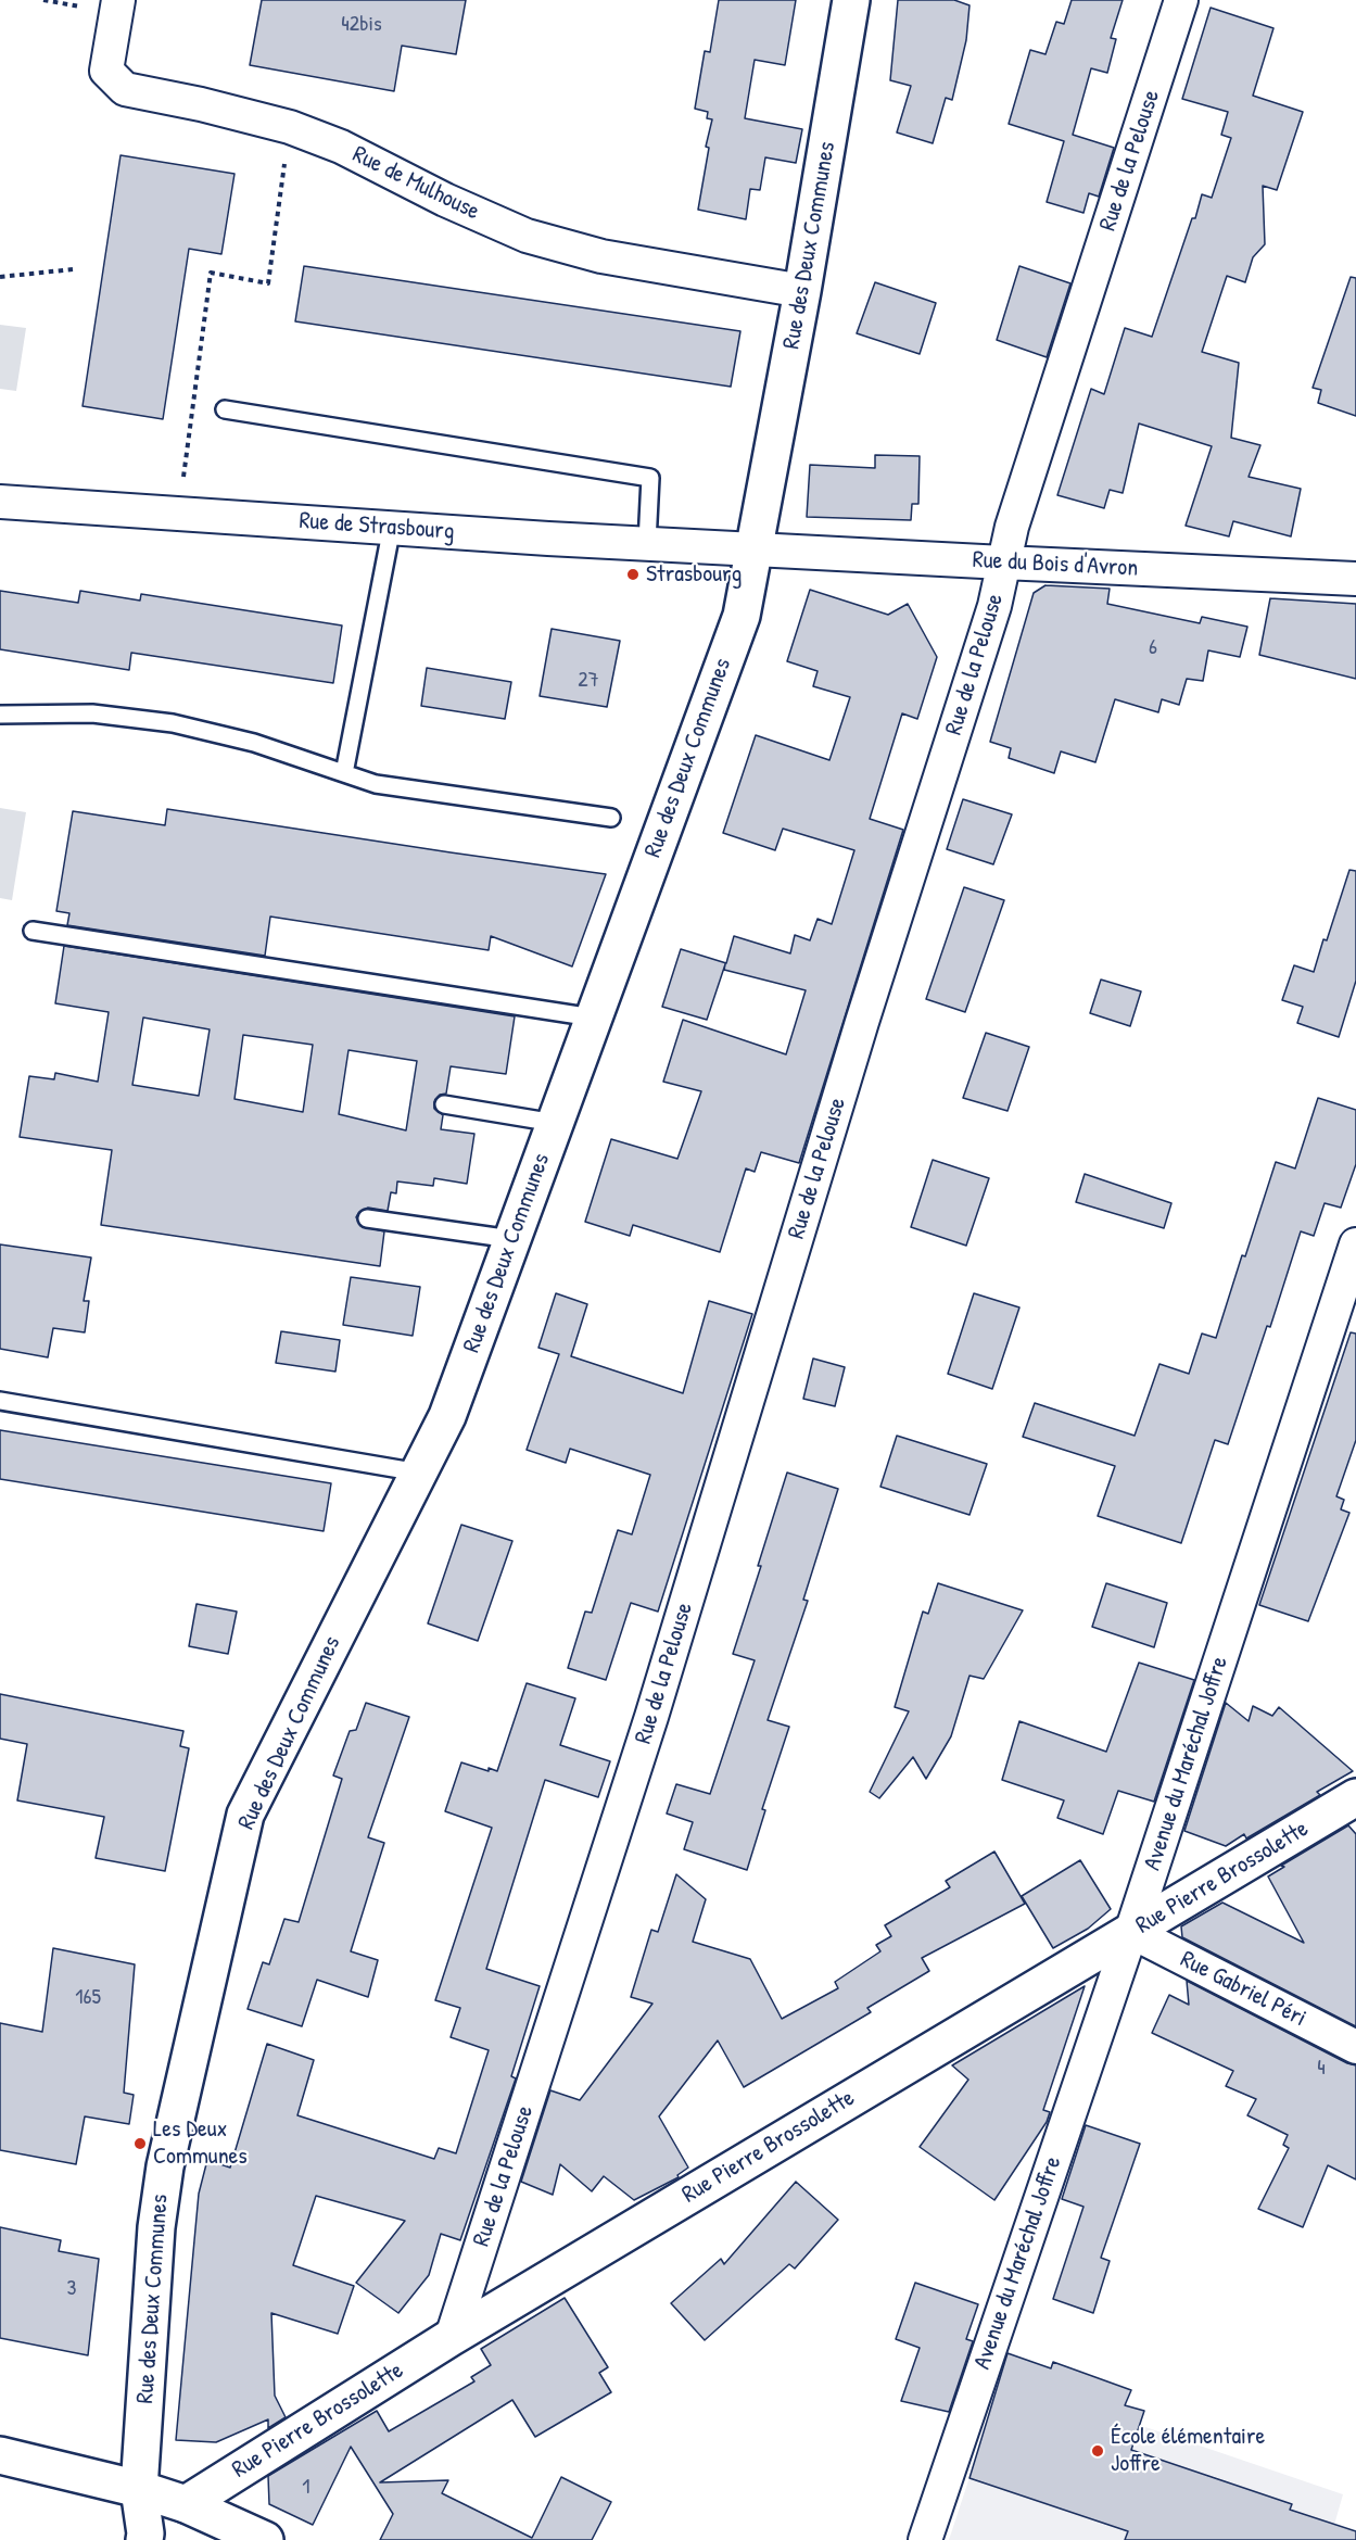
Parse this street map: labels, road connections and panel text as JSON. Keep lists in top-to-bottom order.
{
  "streets": {
    "street": [
      "Rue de la Pelouse",
      "Rue de Mulhouse",
      "Rue des Deux Communes",
      "Rue de Strasbourg",
      "Rue du Bois d'Avron",
      "Avenue du Maréchal Joffre",
      "Rue Pierre Brossolette",
      "Rue Gabriel Péri"
    ]
  },
  "crossings": [
    ["Rue de la Pelouse", "Rue du Bois d'Avron"],
    ["Rue de la Pelouse", "Rue Pierre Brossolette"],
    ["Rue de Mulhouse", "Rue des Deux Communes"],
    ["Rue des Deux Communes", "Rue de Strasbourg"],
    ["Rue des Deux Communes", "Rue du Bois d'Avron"],
    ["Rue de Strasbourg", "Rue du Bois d'Avron"],
    ["Avenue du Maréchal Joffre", "Rue Pierre Brossolette"],
    ["Avenue du Maréchal Joffre", "Rue Gabriel Péri"],
    ["Rue Pierre Brossolette", "Rue Gabriel Péri"]
  ],
  "places": ["Strasbourg", "Les Deux Communes", "École élémentaire Joffre"],
  "house_numbers": [
    "42bis",
    "6",
    "27",
    "165",
    "4",
    "3",
    "1"
  ]
}
